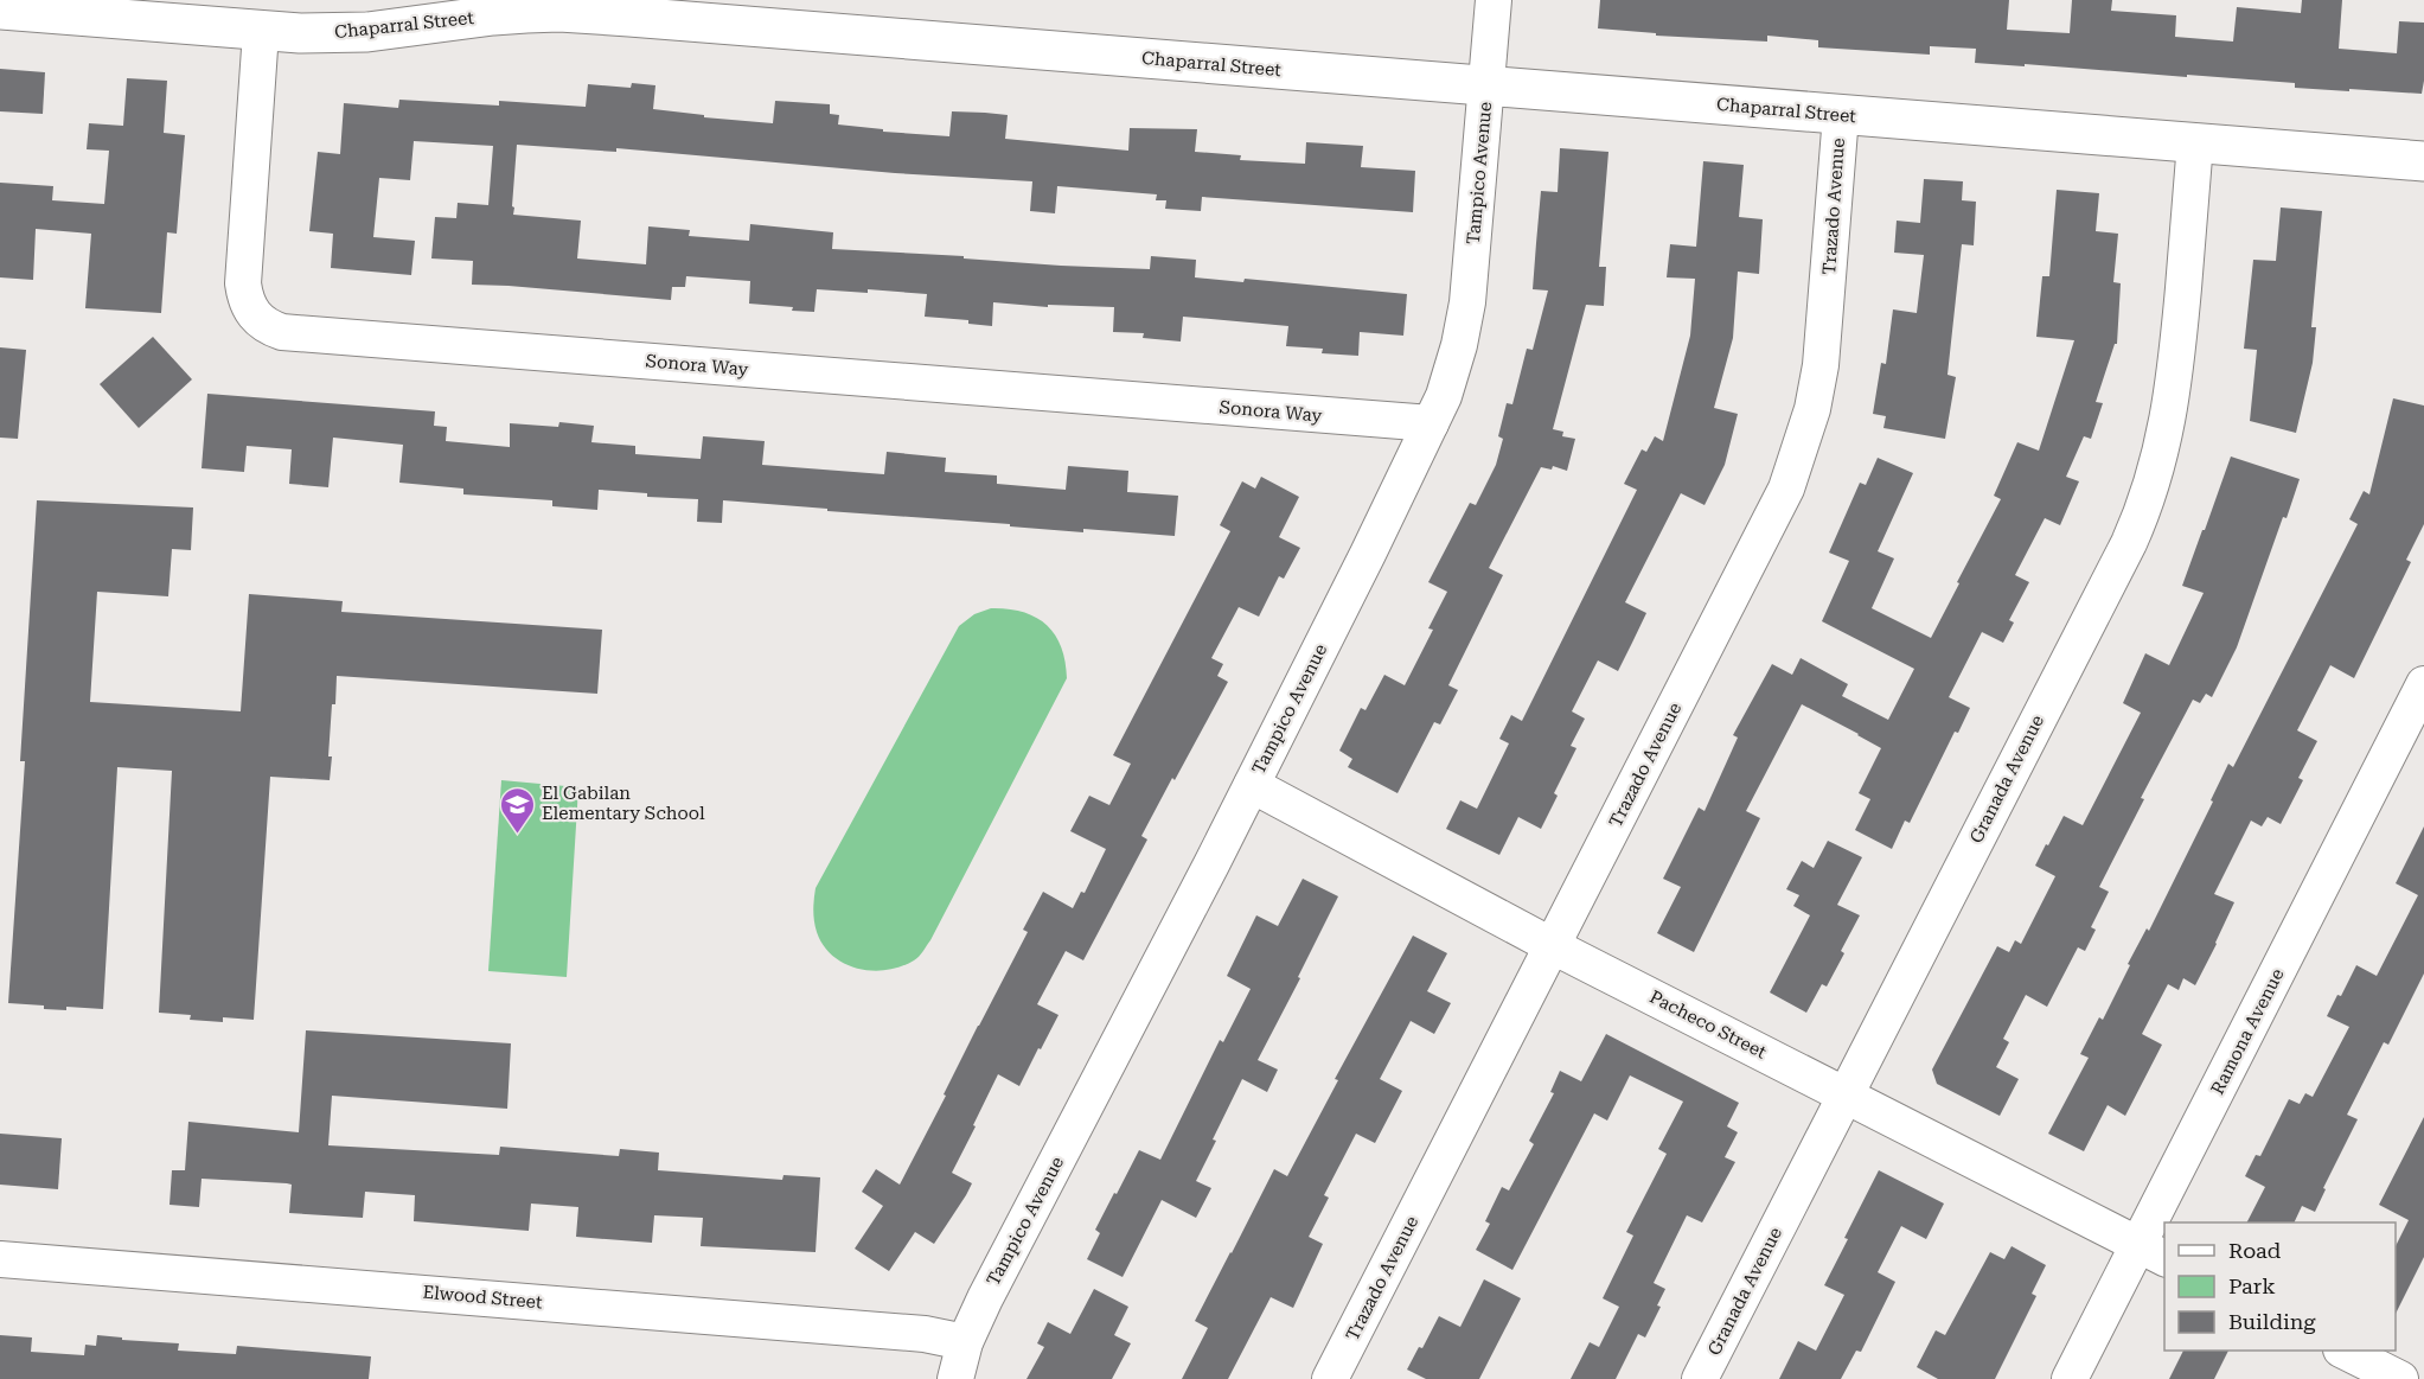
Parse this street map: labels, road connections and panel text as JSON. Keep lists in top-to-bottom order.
{
  "streets": {
    "street": [
      "Chaparral Street",
      "Tampico Avenue",
      "Trazado Avenue",
      "Sonora Way",
      "Granada Avenue",
      "Pacheco Street",
      "Ramona Avenue",
      "Elwood Street"
    ]
  },
  "crossings": [
    ["Chaparral Street", "Tampico Avenue"],
    ["Chaparral Street", "Trazado Avenue"],
    ["Chaparral Street", "Sonora Way"],
    ["Chaparral Street", "Granada Avenue"],
    ["Tampico Avenue", "Sonora Way"],
    ["Tampico Avenue", "Pacheco Street"],
    ["Tampico Avenue", "Elwood Street"],
    ["Trazado Avenue", "Pacheco Street"],
    ["Granada Avenue", "Pacheco Street"],
    ["Pacheco Street", "Ramona Avenue"]
  ],
  "places": {
    "school or university": ["El Gabilan Elementary School"]
  },
  "legend": ["Road", "Park", "Building"]
}
